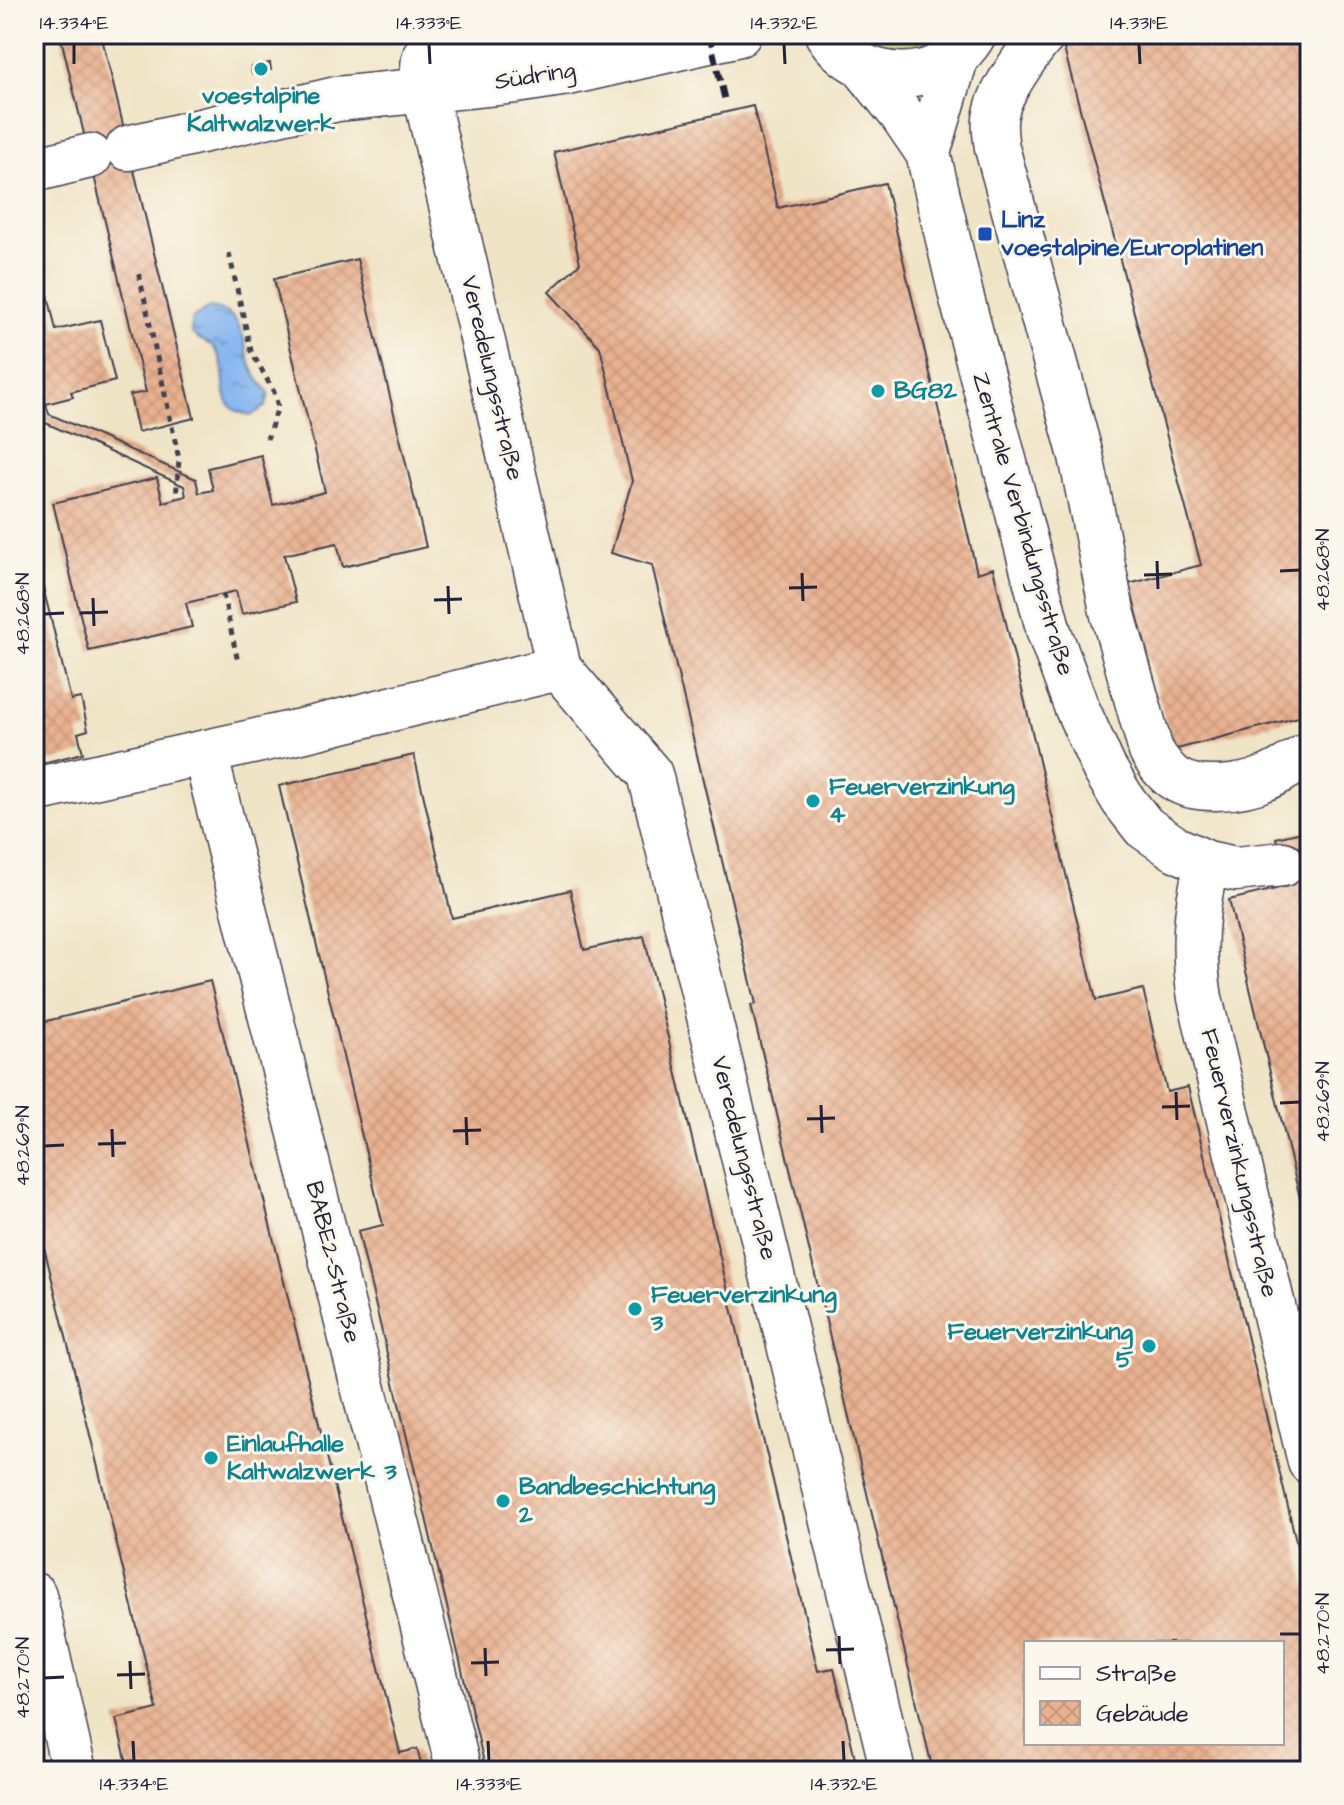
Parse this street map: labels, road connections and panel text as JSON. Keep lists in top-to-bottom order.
{
  "streets": {
    "street": [
      "Südring",
      "Veredelungsstraße",
      "Zentrale Verbindungsstraße",
      "Feuerverzinkungsstraße",
      "BABE2-Straße"
    ]
  },
  "crossings": [
    ["Südring", "Veredelungsstraße"],
    ["Zentrale Verbindungsstraße", "Feuerverzinkungsstraße"]
  ],
  "places": {
    "other": [
      "voestalpine Kaltwalzwerk",
      "BG82",
      "Feuerverzinkung 4",
      "Feuerverzinkung 3",
      "Feuerverzinkung 5",
      "Einlaufhalle Kaltwalzwerk 3",
      "Bandbeschichtung 2"
    ],
    "transit": ["Linz voestalpine/Europlatinen"]
  },
  "legend": ["Straße", "Gebäude"],
  "coordinates": [
    "14.334°E",
    "14.333°E",
    "14.332°E",
    "14.331°E",
    "48.268°N",
    "48.269°N",
    "48.270°N"
  ]
}
